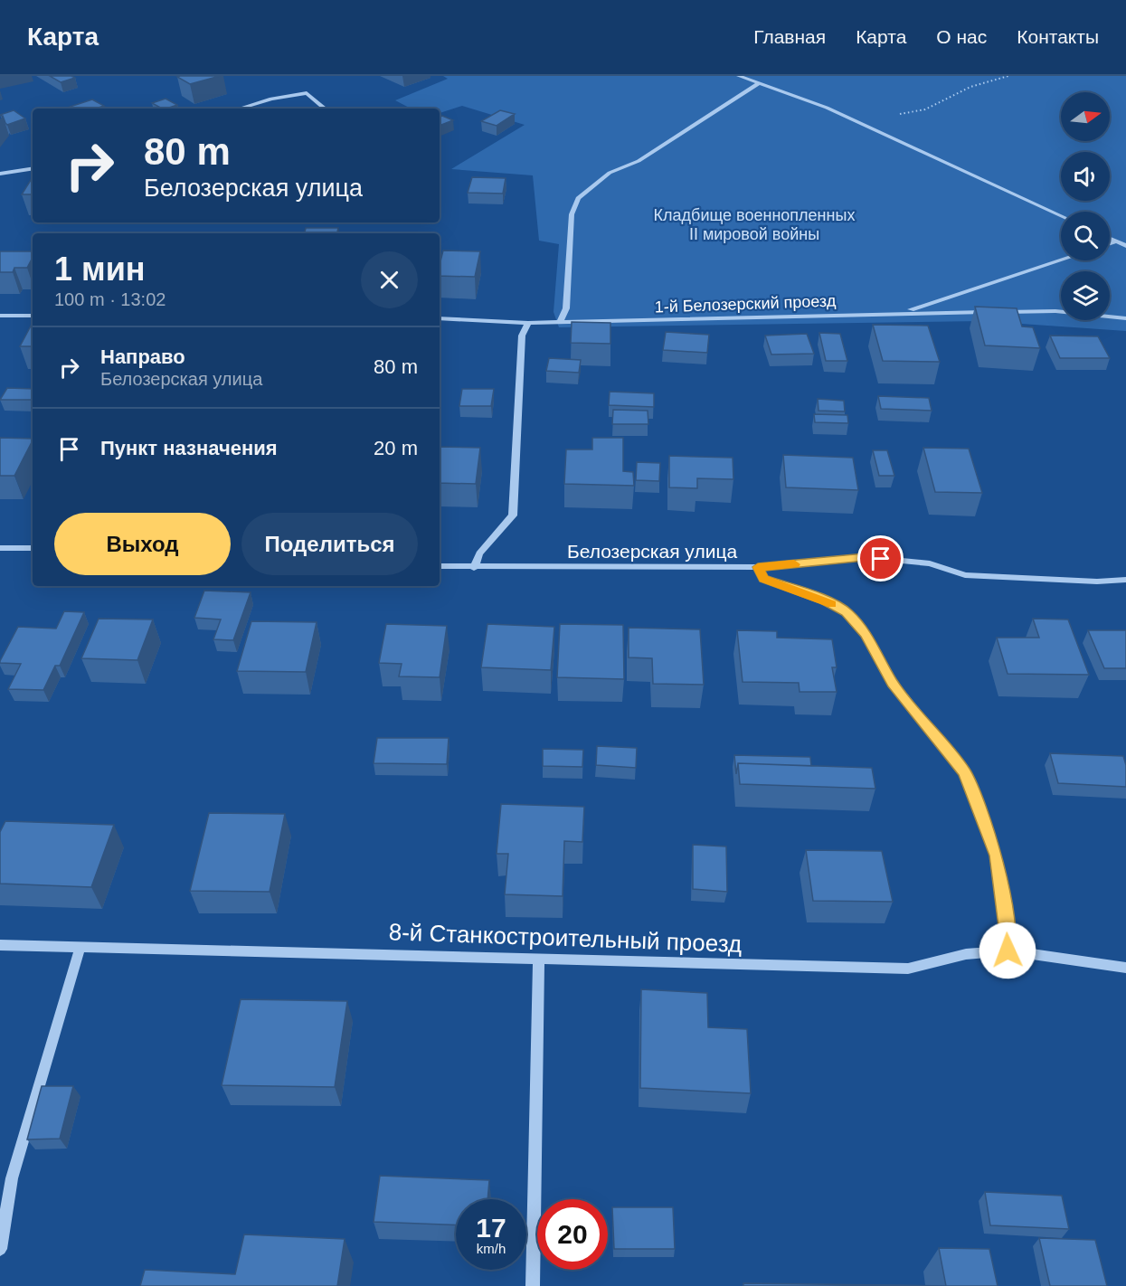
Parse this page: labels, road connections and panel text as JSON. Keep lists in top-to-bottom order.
{
  "streets": {
    "street": ["1-й Белозерский проезд", "Белозерская улица", "8-й Станкостроительный проезд"]
  },
  "parks": ["Кладбище военнопленных II мировой войны"],
  "north": "right",
  "page": {
    "header": "Карта",
    "nav": [
      "Главная",
      "Карта",
      "О нас",
      "Контакты"
    ],
    "turn": ["80 m", "Белозерская улица"],
    "heading": ["1 мин", "100 m · 13:02"],
    "list": [
      {
        "name": "Направо",
        "note": "Белозерская улица",
        "value": "80 m"
      },
      {
        "name": "Пункт назначения",
        "value": "20 m"
      }
    ],
    "buttons": ["Выход", "Поделиться"],
    "speed": "17 km/h",
    "limit": "20"
  }
}
